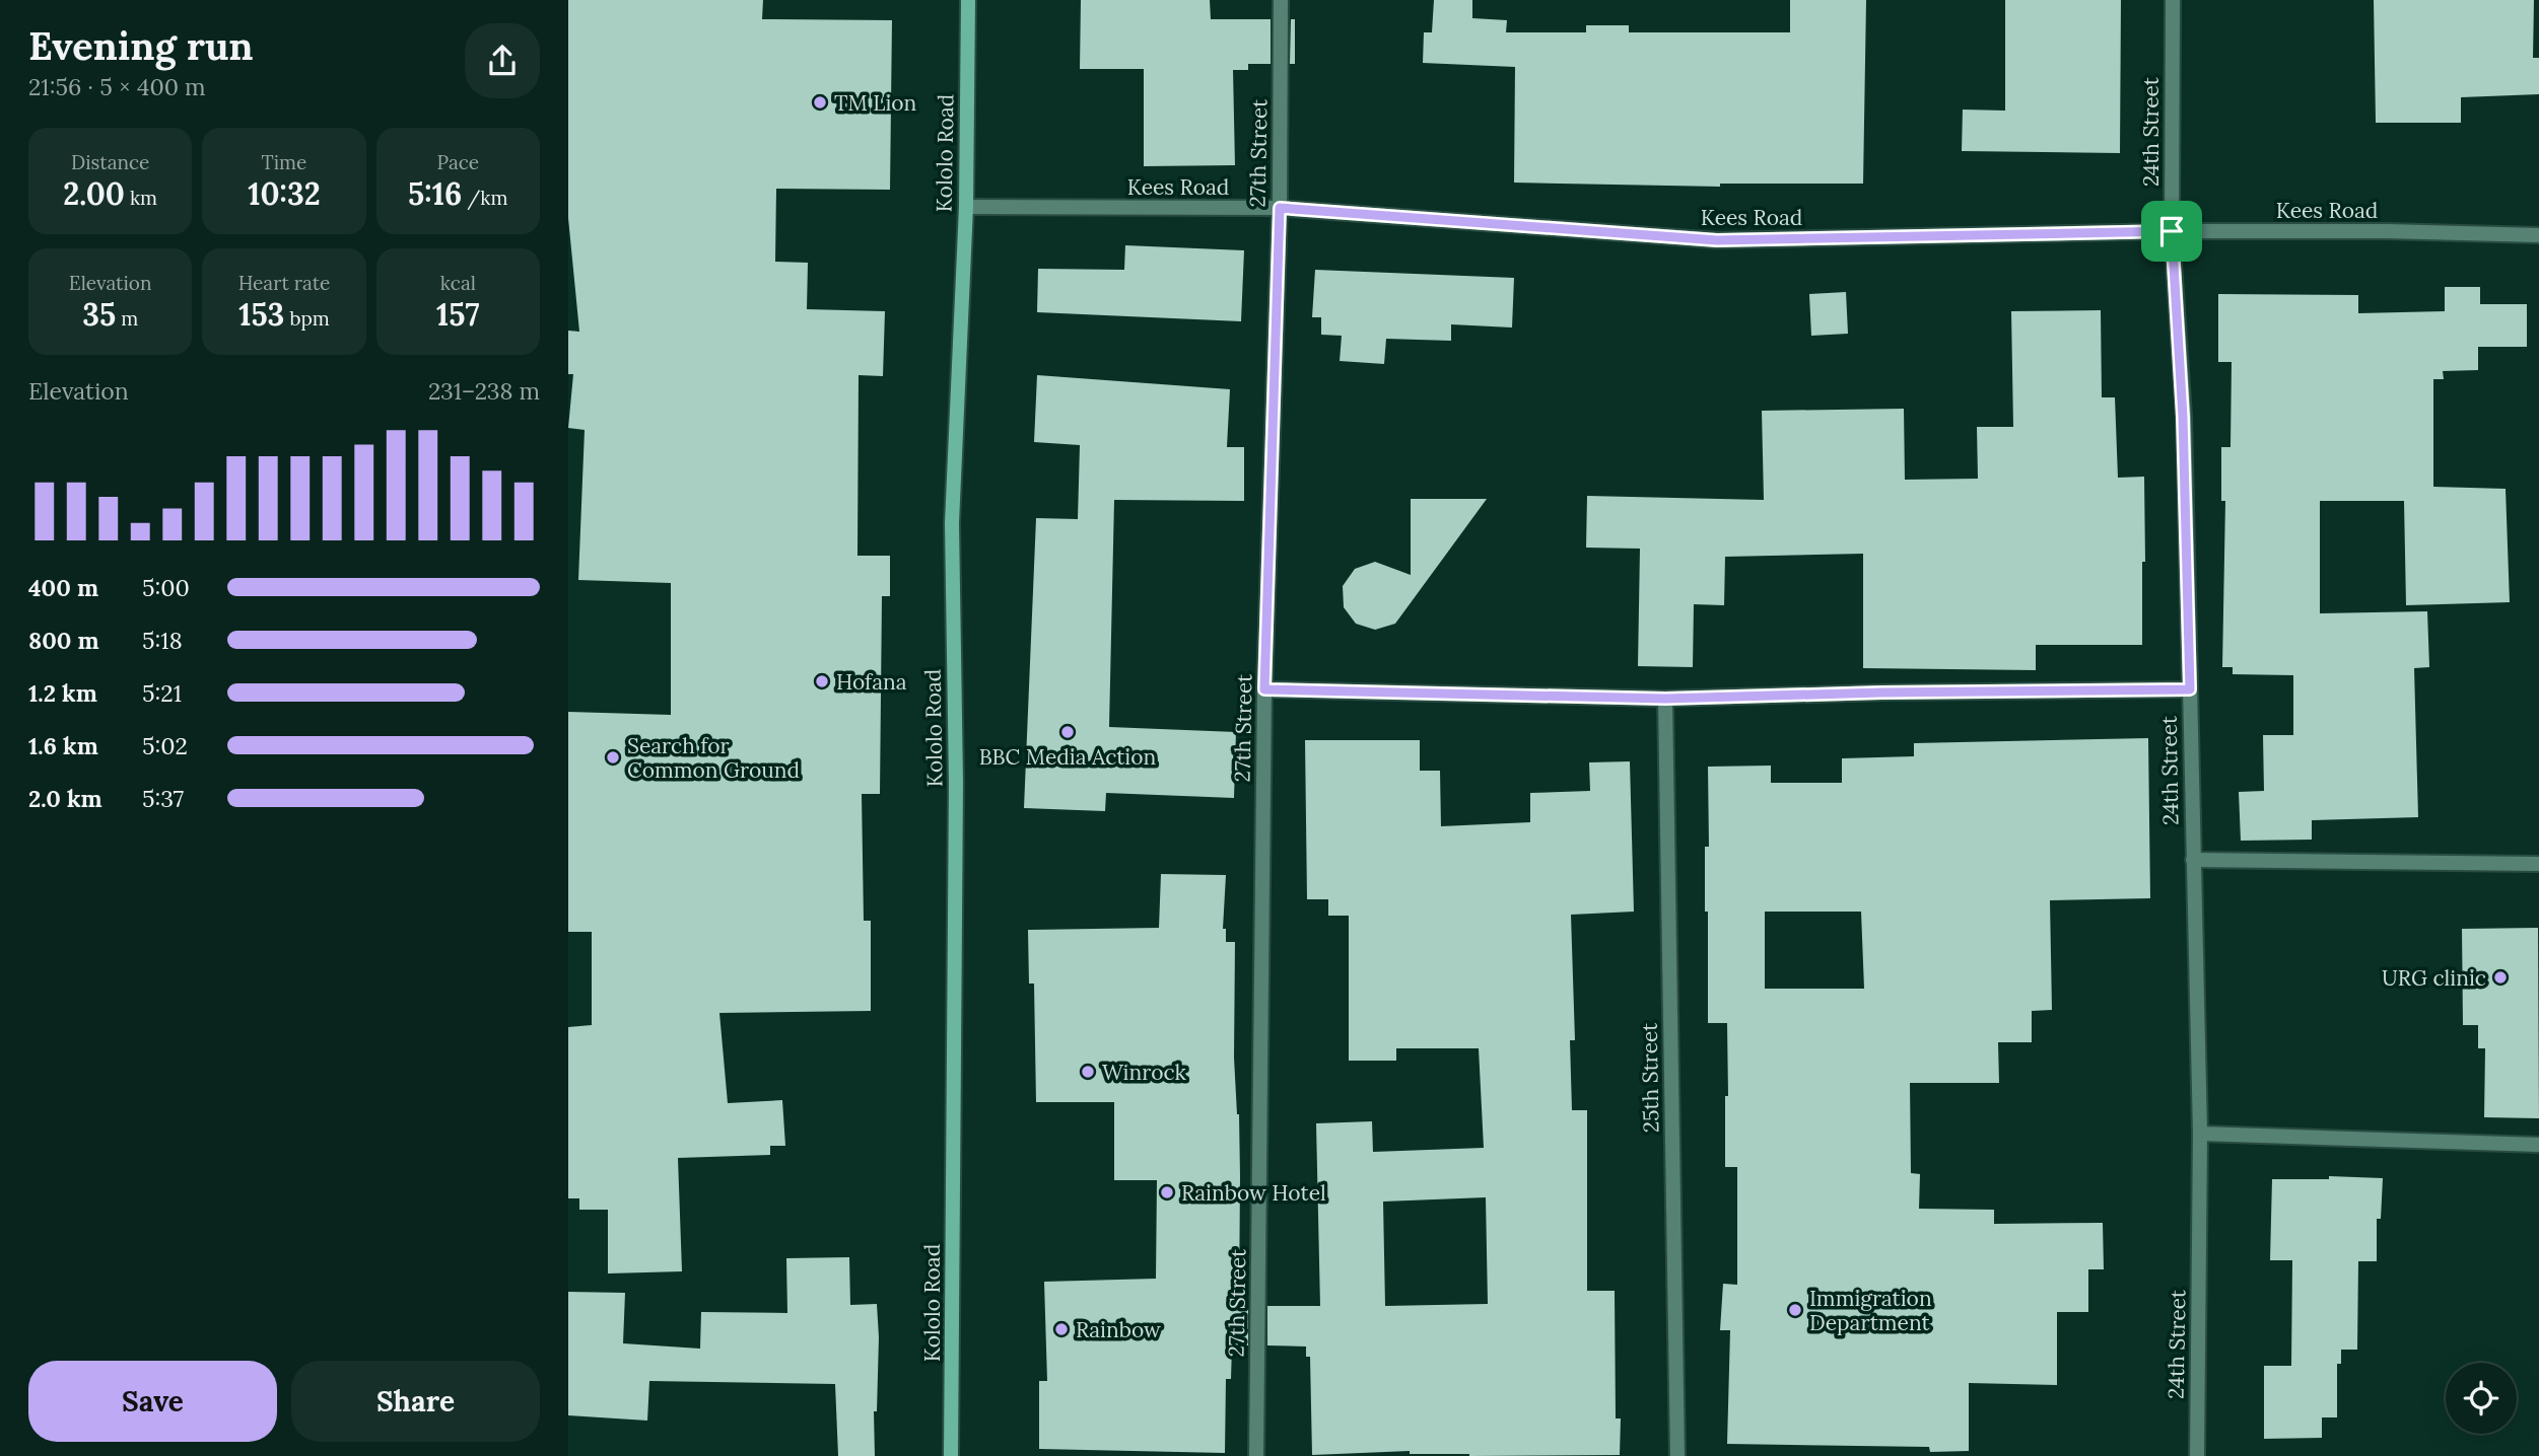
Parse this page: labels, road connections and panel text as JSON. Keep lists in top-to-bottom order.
{
  "streets": {
    "street": [
      "24th Street",
      "Kololo Road",
      "27th Street",
      "Kees Road",
      "25th Street"
    ]
  },
  "crossings": [
    ["24th Street", "Kees Road"],
    ["Kololo Road", "Kees Road"],
    ["27th Street", "Kees Road"]
  ],
  "places": [
    "TM Lion",
    "Hofana",
    "BBC Media Action",
    "Search for Common Ground",
    "URG clinic",
    "Winrock",
    "Rainbow Hotel",
    "Immigration Department",
    "Rainbow"
  ],
  "page": {
    "heading": ["Evening run", "21:56 · 5 × 400 m"],
    "stats": [
      ["Distance", "2.00 km"],
      ["Time", "10:32"],
      ["Pace", "5:16 /km"],
      ["Elevation", "35 m"],
      ["Heart rate", "153 bpm"],
      ["kcal", "157"]
    ],
    "chart": ["Elevation", "231–238 m"],
    "list": [
      {
        "name": "400 m",
        "note": "5:00"
      },
      {
        "name": "800 m",
        "note": "5:18"
      },
      {
        "name": "1.2 km",
        "note": "5:21"
      },
      {
        "name": "1.6 km",
        "note": "5:02"
      },
      {
        "name": "2.0 km",
        "note": "5:37"
      }
    ],
    "buttons": ["Save", "Share"]
  }
}
